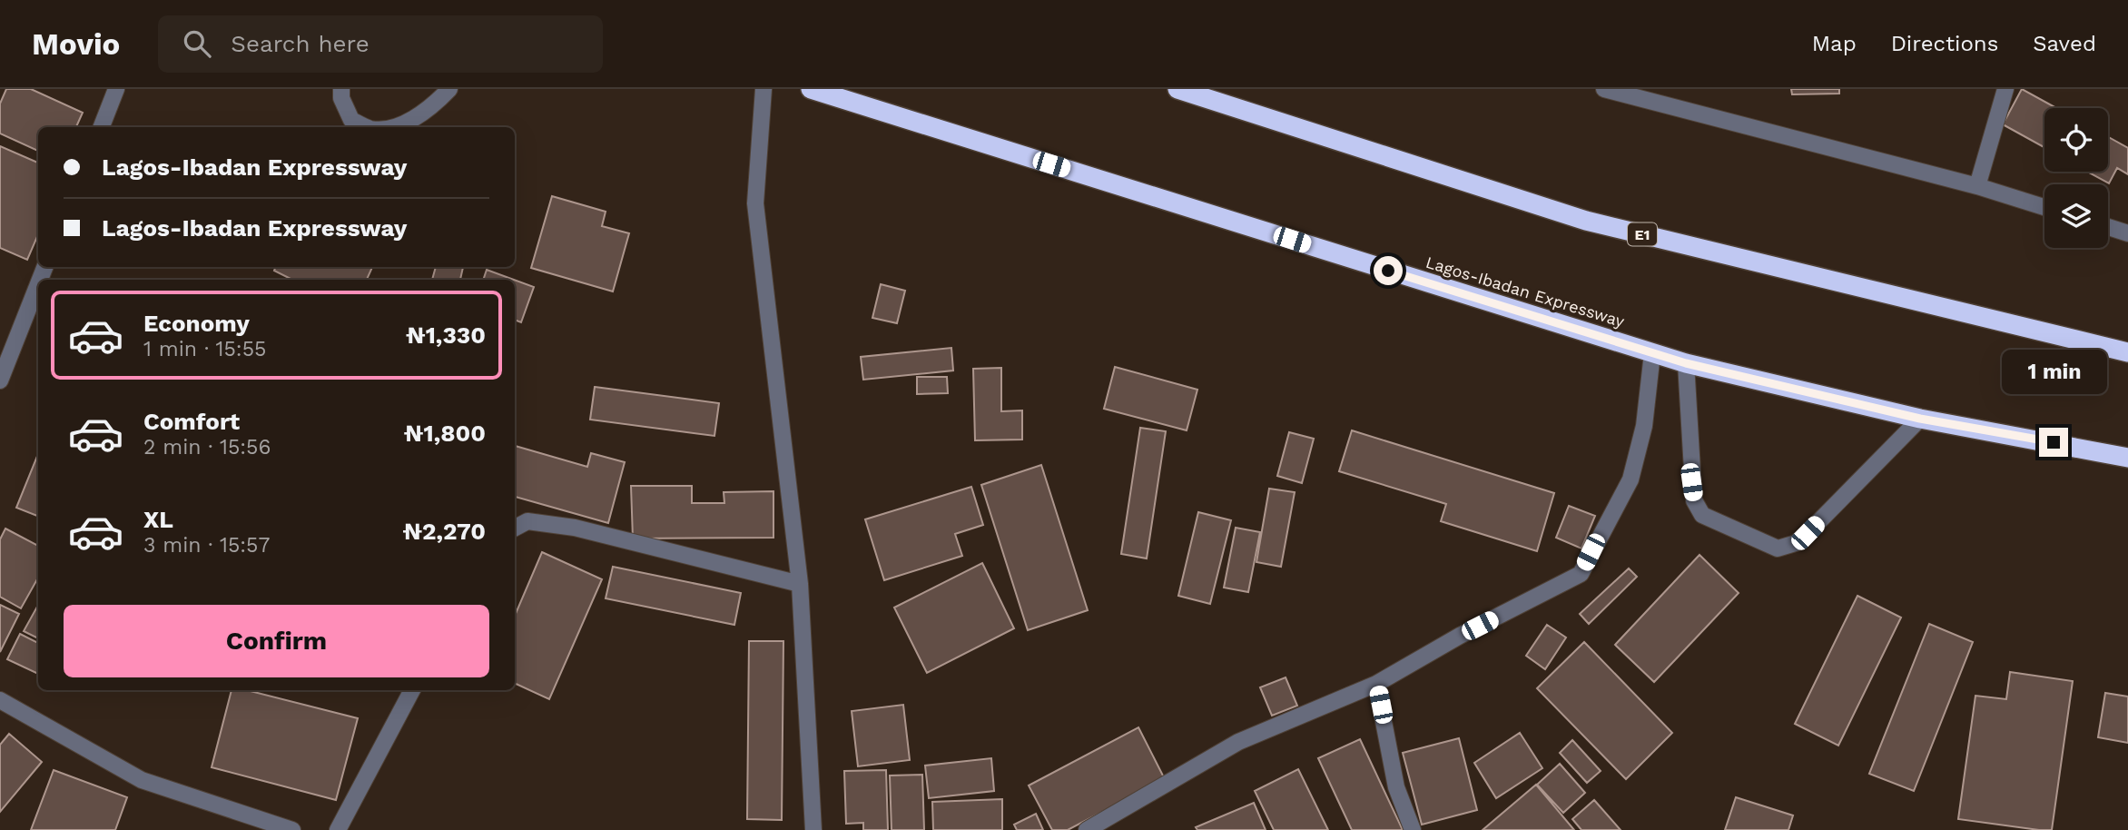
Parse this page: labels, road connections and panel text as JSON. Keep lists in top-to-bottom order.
{
  "streets": {
    "highway": ["E1", "Lagos-Ibadan Expressway"]
  },
  "page": {
    "header": "Movio",
    "search": "Search here",
    "nav": ["Map", "Directions", "Saved"],
    "banner": ["Lagos-Ibadan Expressway", "Lagos-Ibadan Expressway"],
    "list": [
      {
        "name": "Economy",
        "note": "1 min · 15:55",
        "value": "₦1,330"
      },
      {
        "name": "Comfort",
        "note": "2 min · 15:56",
        "value": "₦1,800"
      },
      {
        "name": "XL",
        "note": "3 min · 15:57",
        "value": "₦2,270"
      }
    ],
    "bubble": "1 min",
    "buttons": "Confirm"
  }
}
